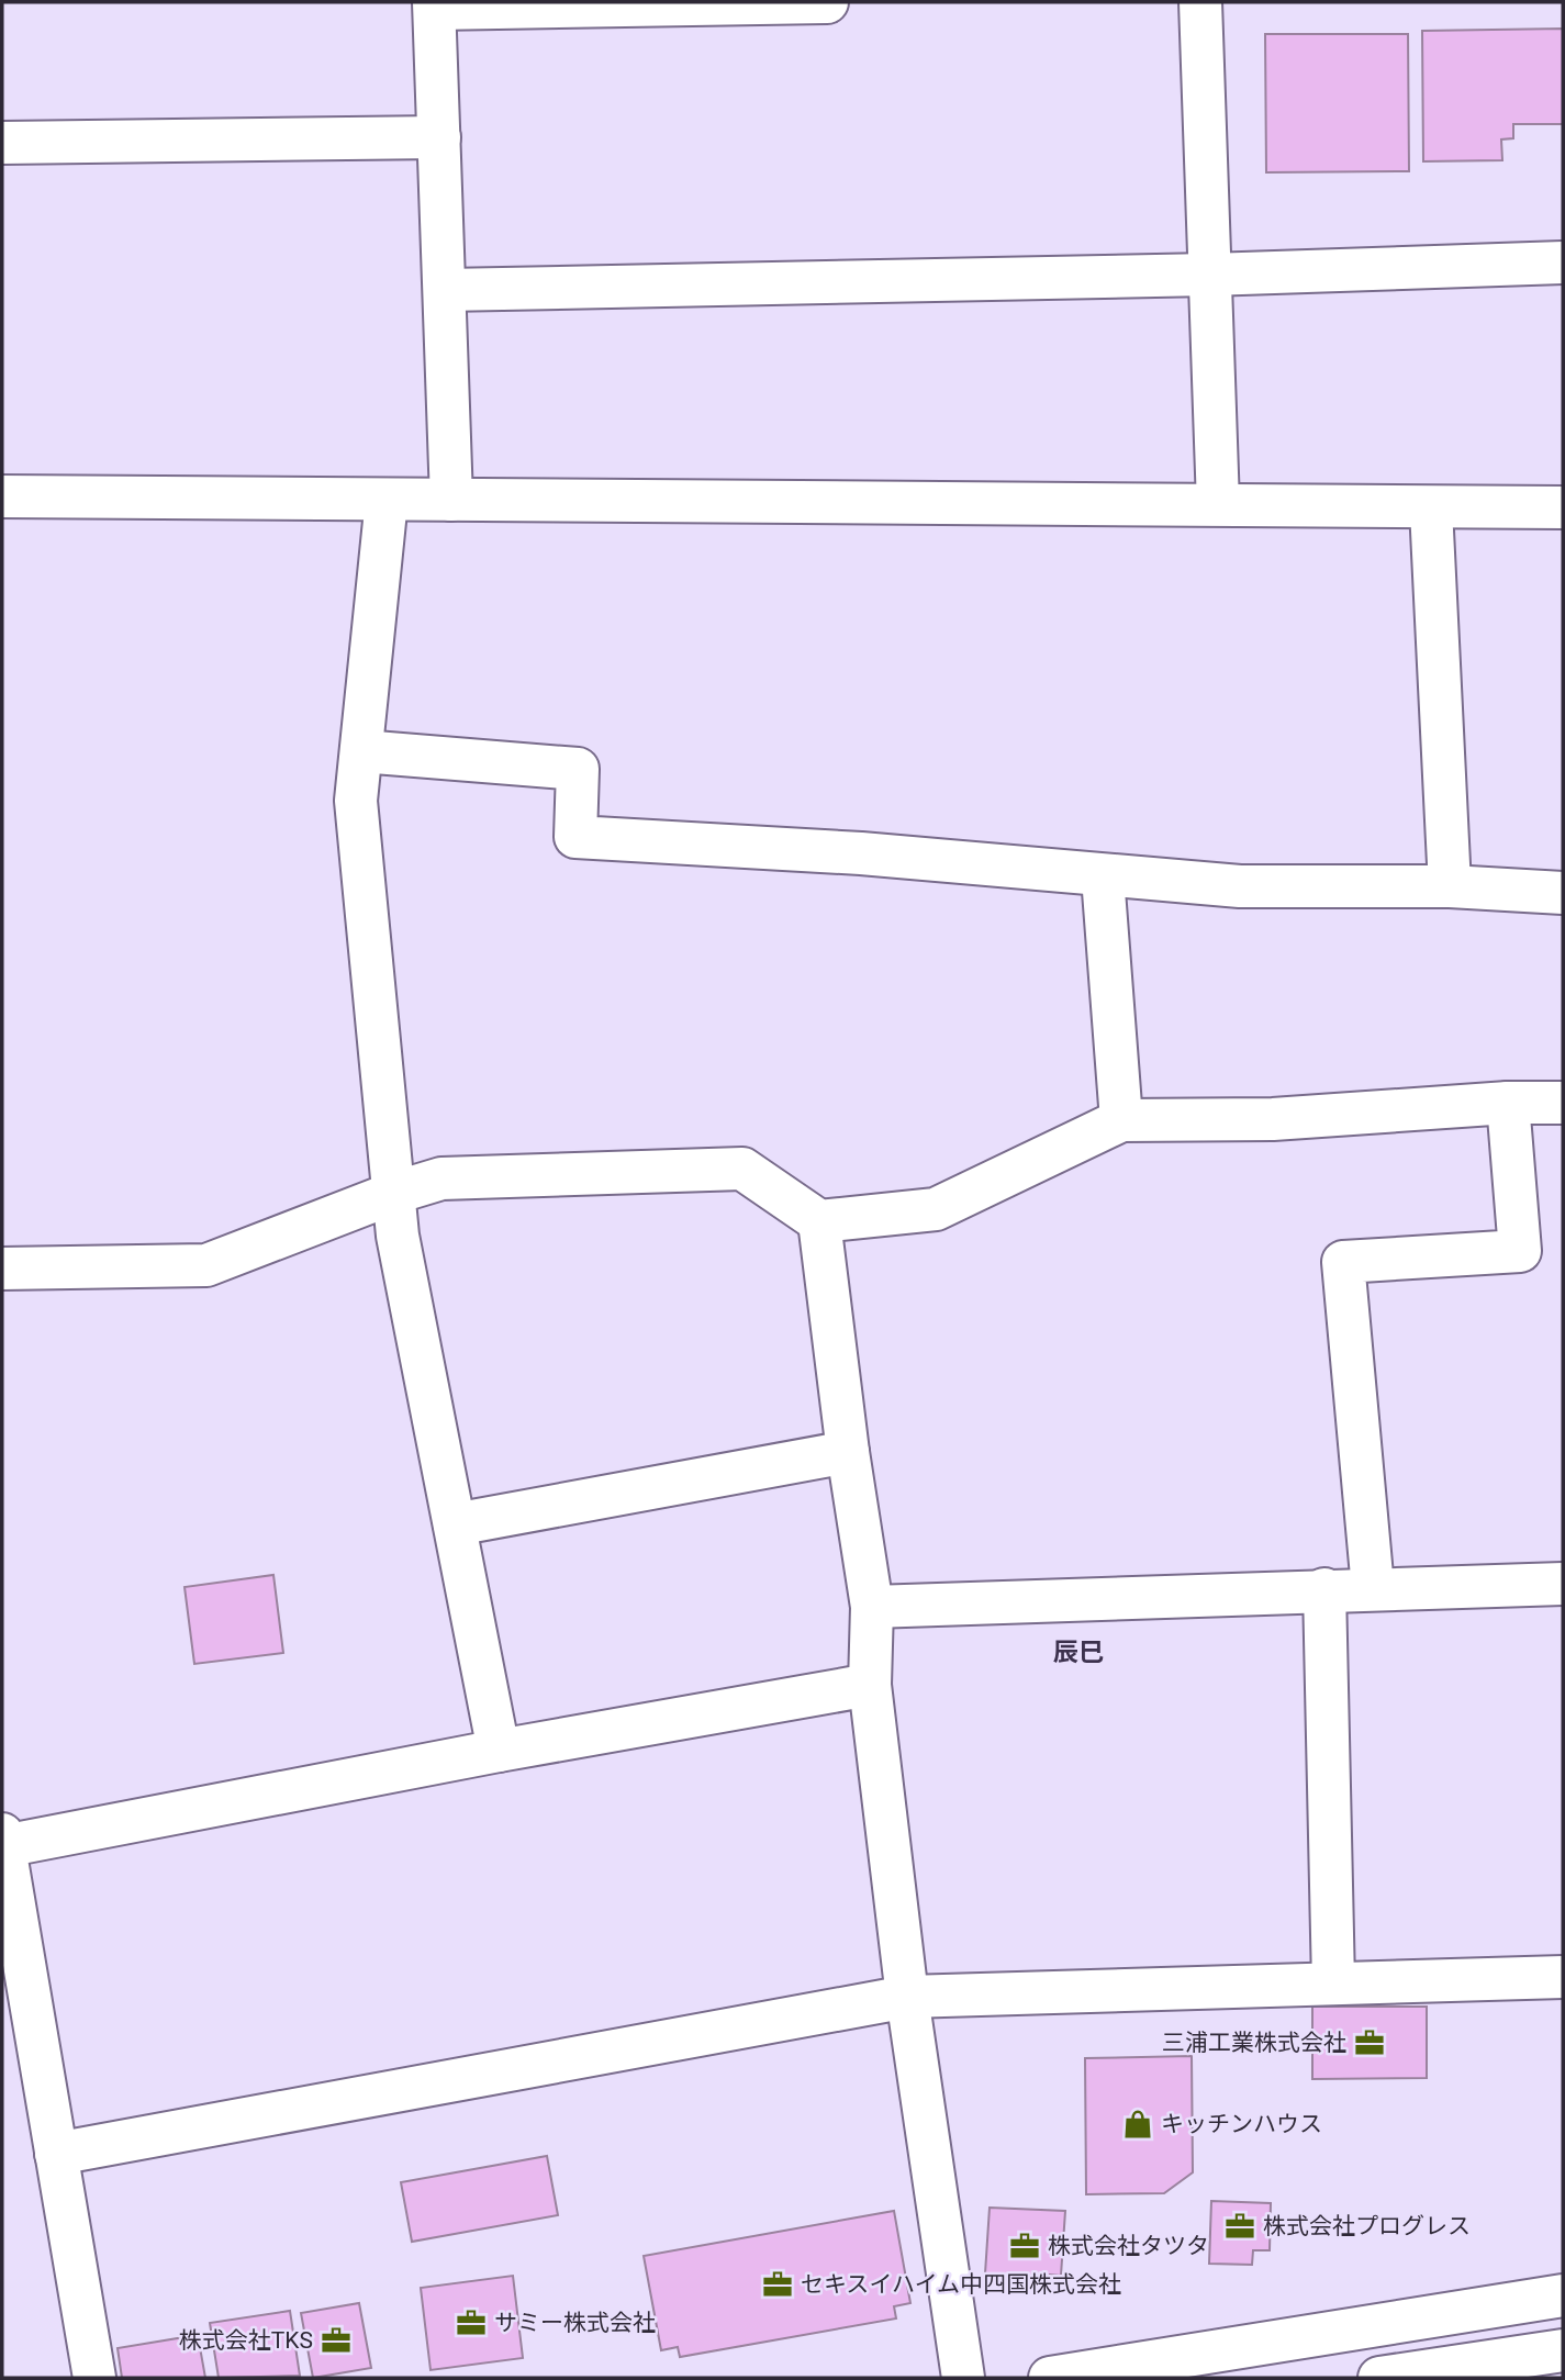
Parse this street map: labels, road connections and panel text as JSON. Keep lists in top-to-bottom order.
{
  "districts": ["辰巳"],
  "places": {
    "office": [
      "三浦工業株式会社",
      "株式会社プログレス",
      "株式会社タツタ",
      "セキスイハイム中四国株式会社",
      "サミー株式会社",
      "株式会社TKS"
    ],
    "shop": ["キッチンハウス"]
  }
}
